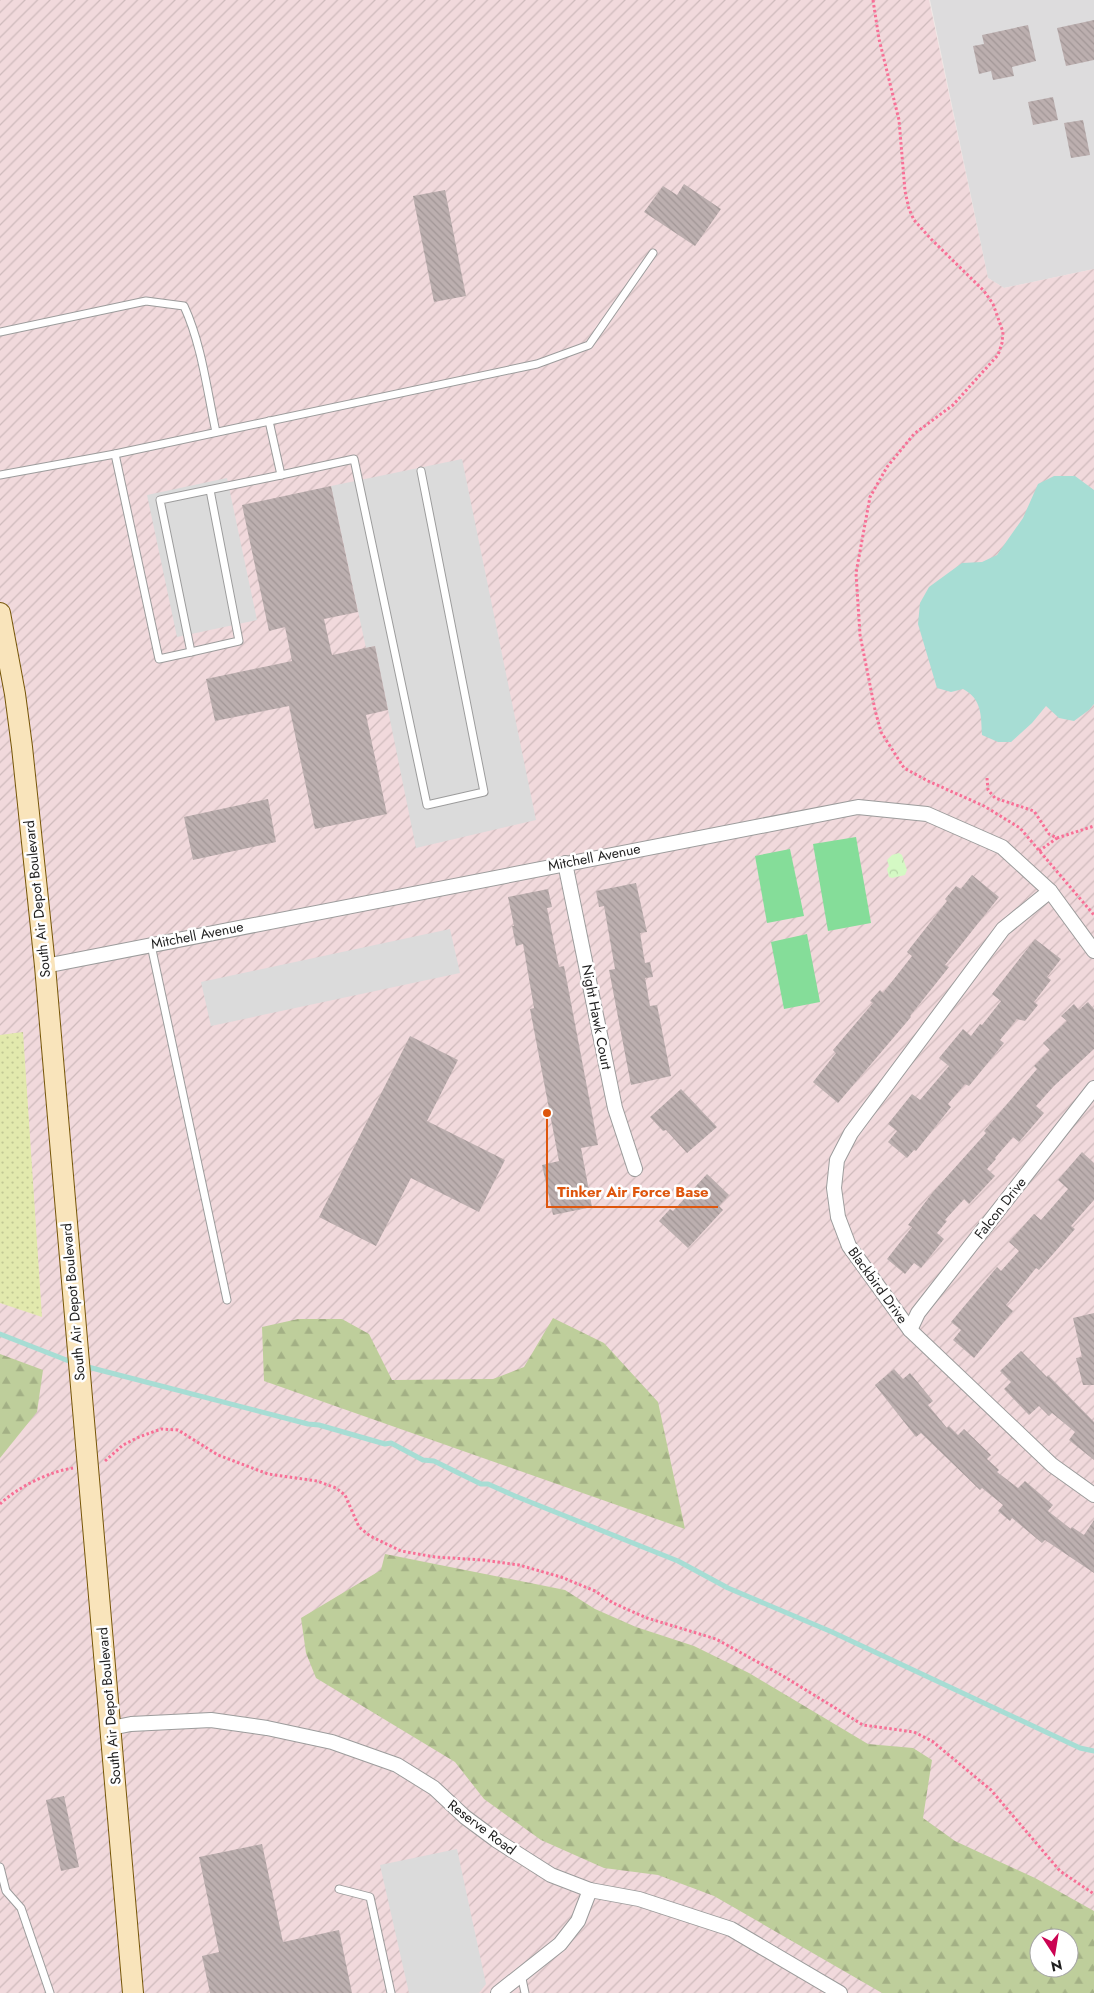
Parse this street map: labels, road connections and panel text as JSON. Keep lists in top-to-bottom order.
{
  "streets": {
    "street": [
      "Mitchell Avenue",
      "South Air Depot Boulevard",
      "Night Hawk Court",
      "Falcon Drive",
      "Blackbird Drive",
      "Reserve Road"
    ]
  },
  "crossings": [
    ["Mitchell Avenue", "South Air Depot Boulevard"],
    ["Mitchell Avenue", "Night Hawk Court"],
    ["Mitchell Avenue", "Blackbird Drive"],
    ["South Air Depot Boulevard", "Reserve Road"],
    ["Falcon Drive", "Blackbird Drive"]
  ],
  "places": ["Tinker Air Force Base"],
  "north": "bottom"
}
